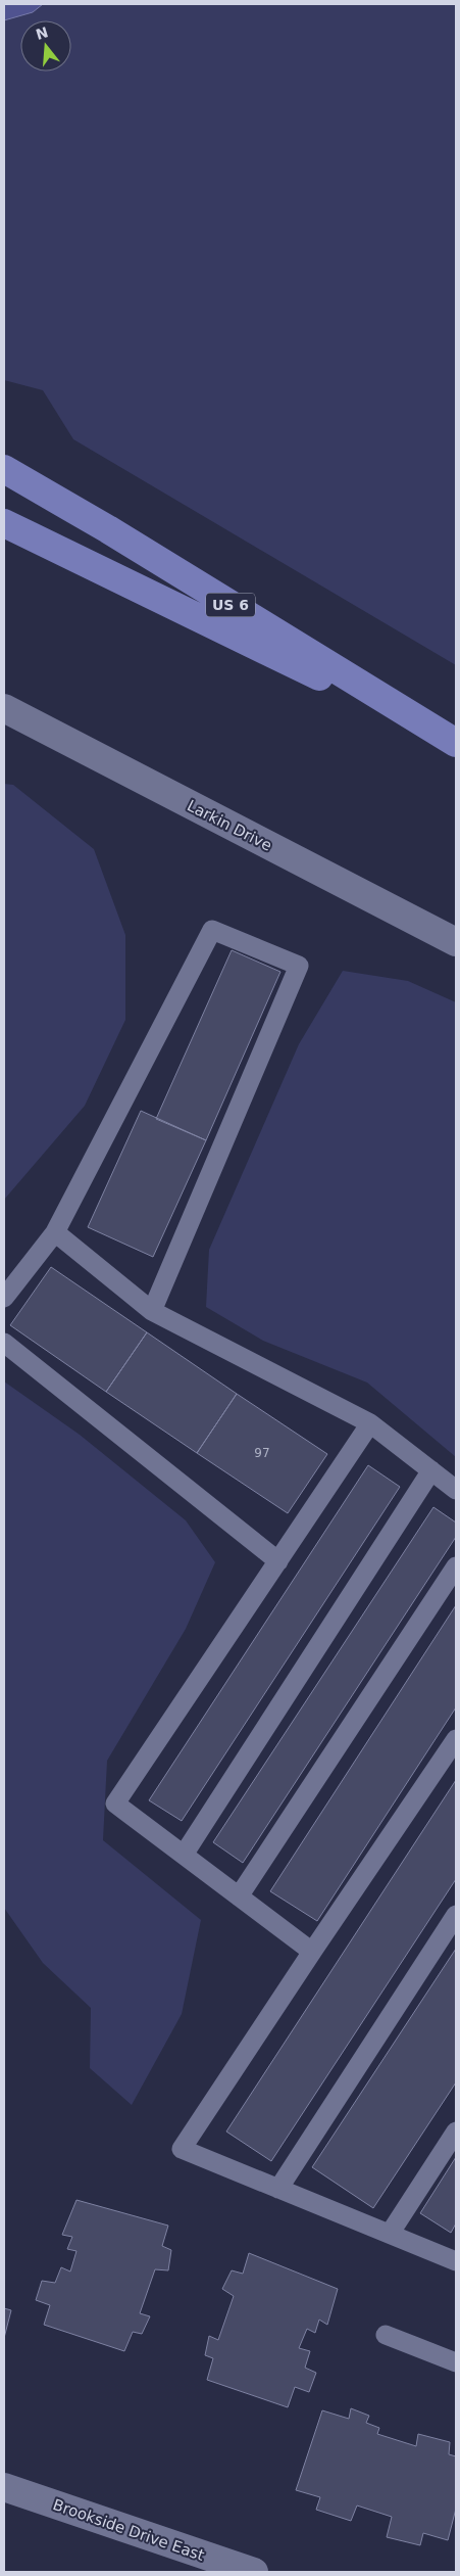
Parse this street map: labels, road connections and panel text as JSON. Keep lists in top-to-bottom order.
{
  "streets": {
    "highway": ["US 6"],
    "street": ["Larkin Drive", "Brookside Drive East"]
  },
  "house_numbers": ["97"],
  "north": "top"
}
